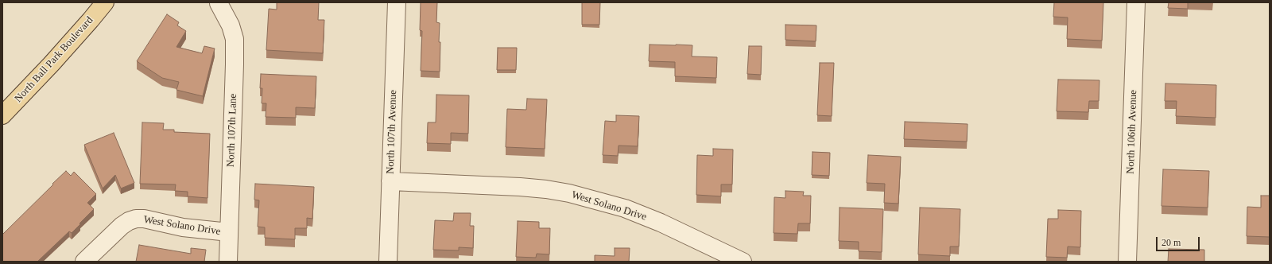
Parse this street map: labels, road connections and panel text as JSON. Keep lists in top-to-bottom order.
{
  "streets": {
    "main road": ["North Ball Park Boulevard"],
    "street": [
      "North 107th Lane",
      "North 107th Avenue",
      "North 106th Avenue",
      "West Solano Drive"
    ]
  },
  "crossings": [
    ["North 107th Lane", "West Solano Drive"],
    ["North 107th Avenue", "West Solano Drive"]
  ],
  "scale_bar": "20 m"
}
